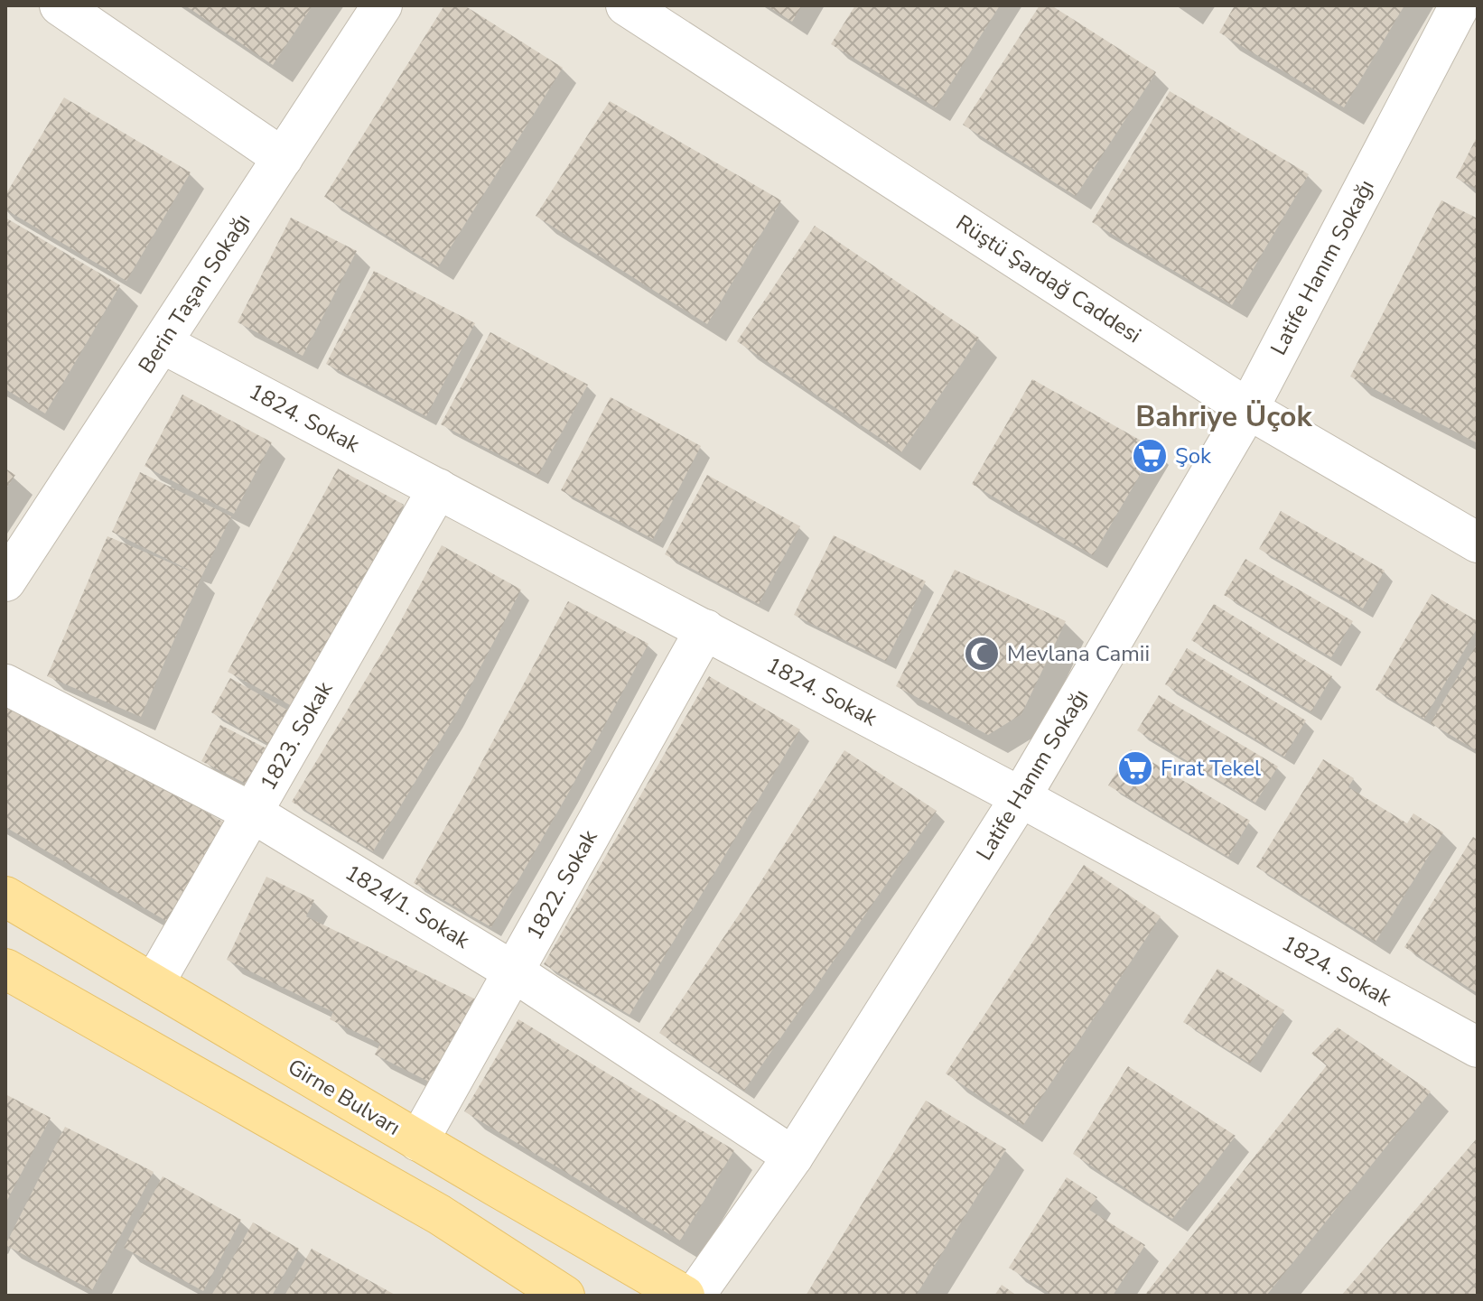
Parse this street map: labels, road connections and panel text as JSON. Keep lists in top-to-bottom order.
{
  "streets": {
    "main road": ["Girne Bulvarı"],
    "street": [
      "Latife Hanım Sokağı",
      "Rüştü Şardağ Caddesi",
      "Berin Taşan Sokağı",
      "1824. Sokak",
      "1823. Sokak",
      "1822. Sokak",
      "1824/1. Sokak"
    ]
  },
  "crossings": [
    ["Latife Hanım Sokağı", "Rüştü Şardağ Caddesi"],
    ["Latife Hanım Sokağı", "1824. Sokak"],
    ["Latife Hanım Sokağı", "1824/1. Sokak"],
    ["Berin Taşan Sokağı", "1824. Sokak"],
    ["1824. Sokak", "1823. Sokak"],
    ["1824. Sokak", "1822. Sokak"],
    ["1823. Sokak", "1824/1. Sokak"],
    ["1823. Sokak", "Girne Bulvarı"],
    ["1822. Sokak", "1824/1. Sokak"],
    ["1822. Sokak", "Girne Bulvarı"]
  ],
  "districts": ["Bahriye Üçok"],
  "places": {
    "supermarket": ["Şok", "Fırat Tekel"],
    "mosque": ["Mevlana Camii"]
  }
}
